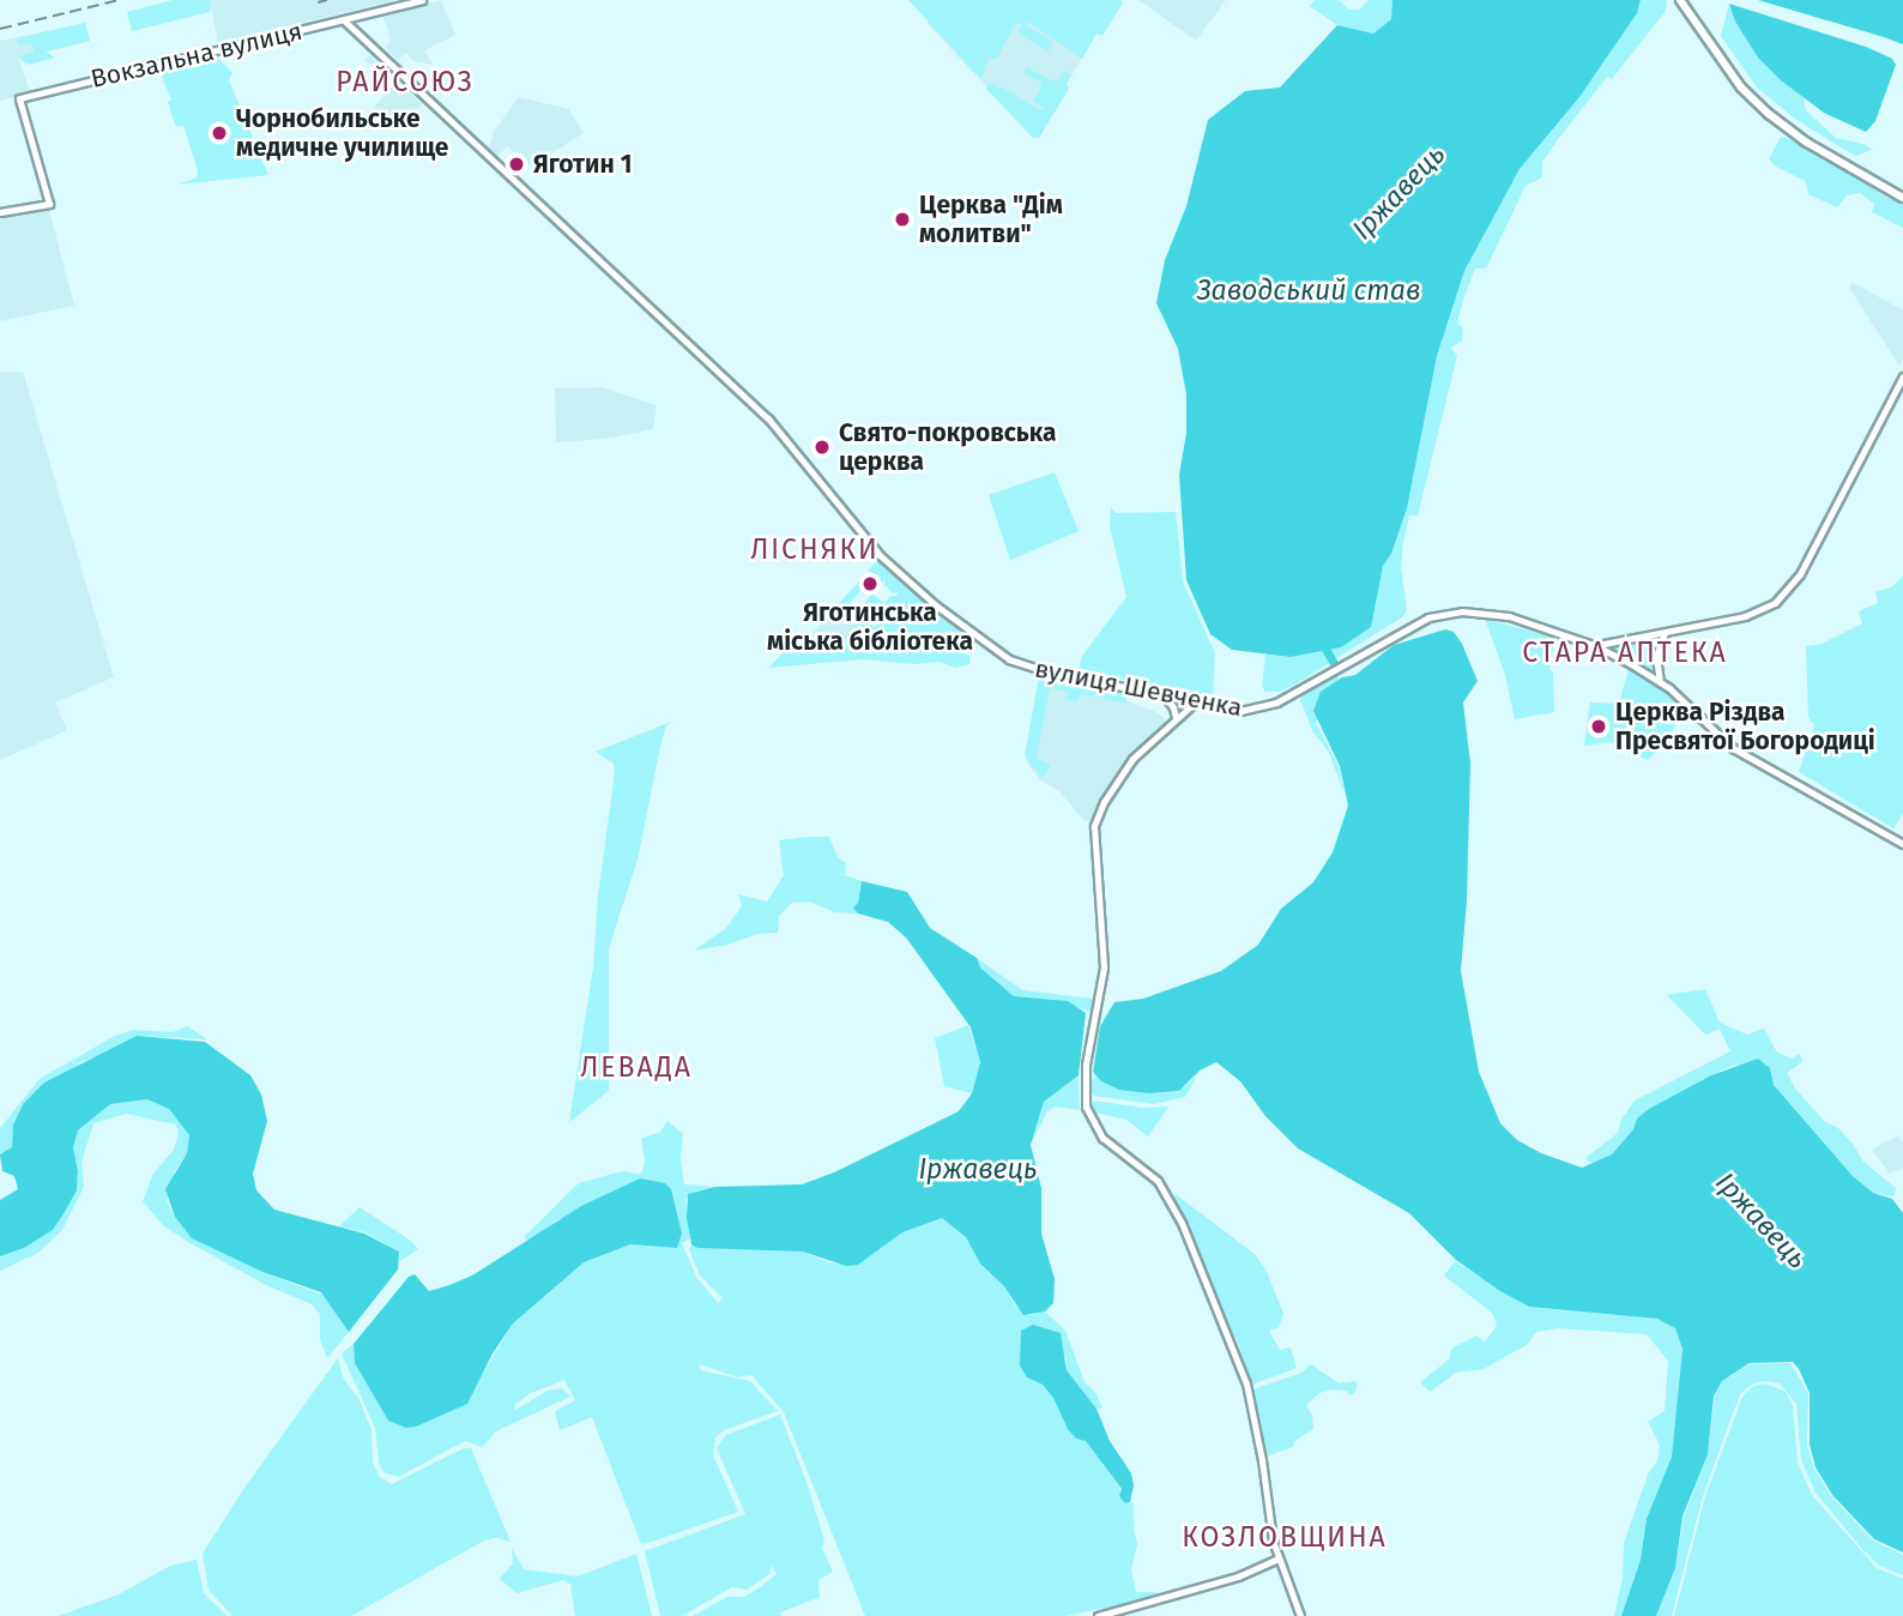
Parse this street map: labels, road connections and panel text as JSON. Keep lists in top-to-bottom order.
{
  "streets": {
    "street": ["Вокзальна вулиця", "вулиця Шевченка"]
  },
  "crossings": [
    ["Вокзальна вулиця", "вулиця Шевченка"]
  ],
  "districts": [
    "РАЙСОЮЗ",
    "ЛІСНЯКИ",
    "СТАРА АПТЕКА",
    "ЛЕВАДА",
    "КОЗЛОВЩИНА"
  ],
  "water": ["Іржавець", "Заводський став"],
  "places": [
    "Чорнобильське медичне училище",
    "Яготин 1",
    "Церква \"Дім молитви\"",
    "Свято-покровська церква",
    "Яготинська міська бібліотека",
    "Церква Різдва Пресвятої Богородиці"
  ]
}
